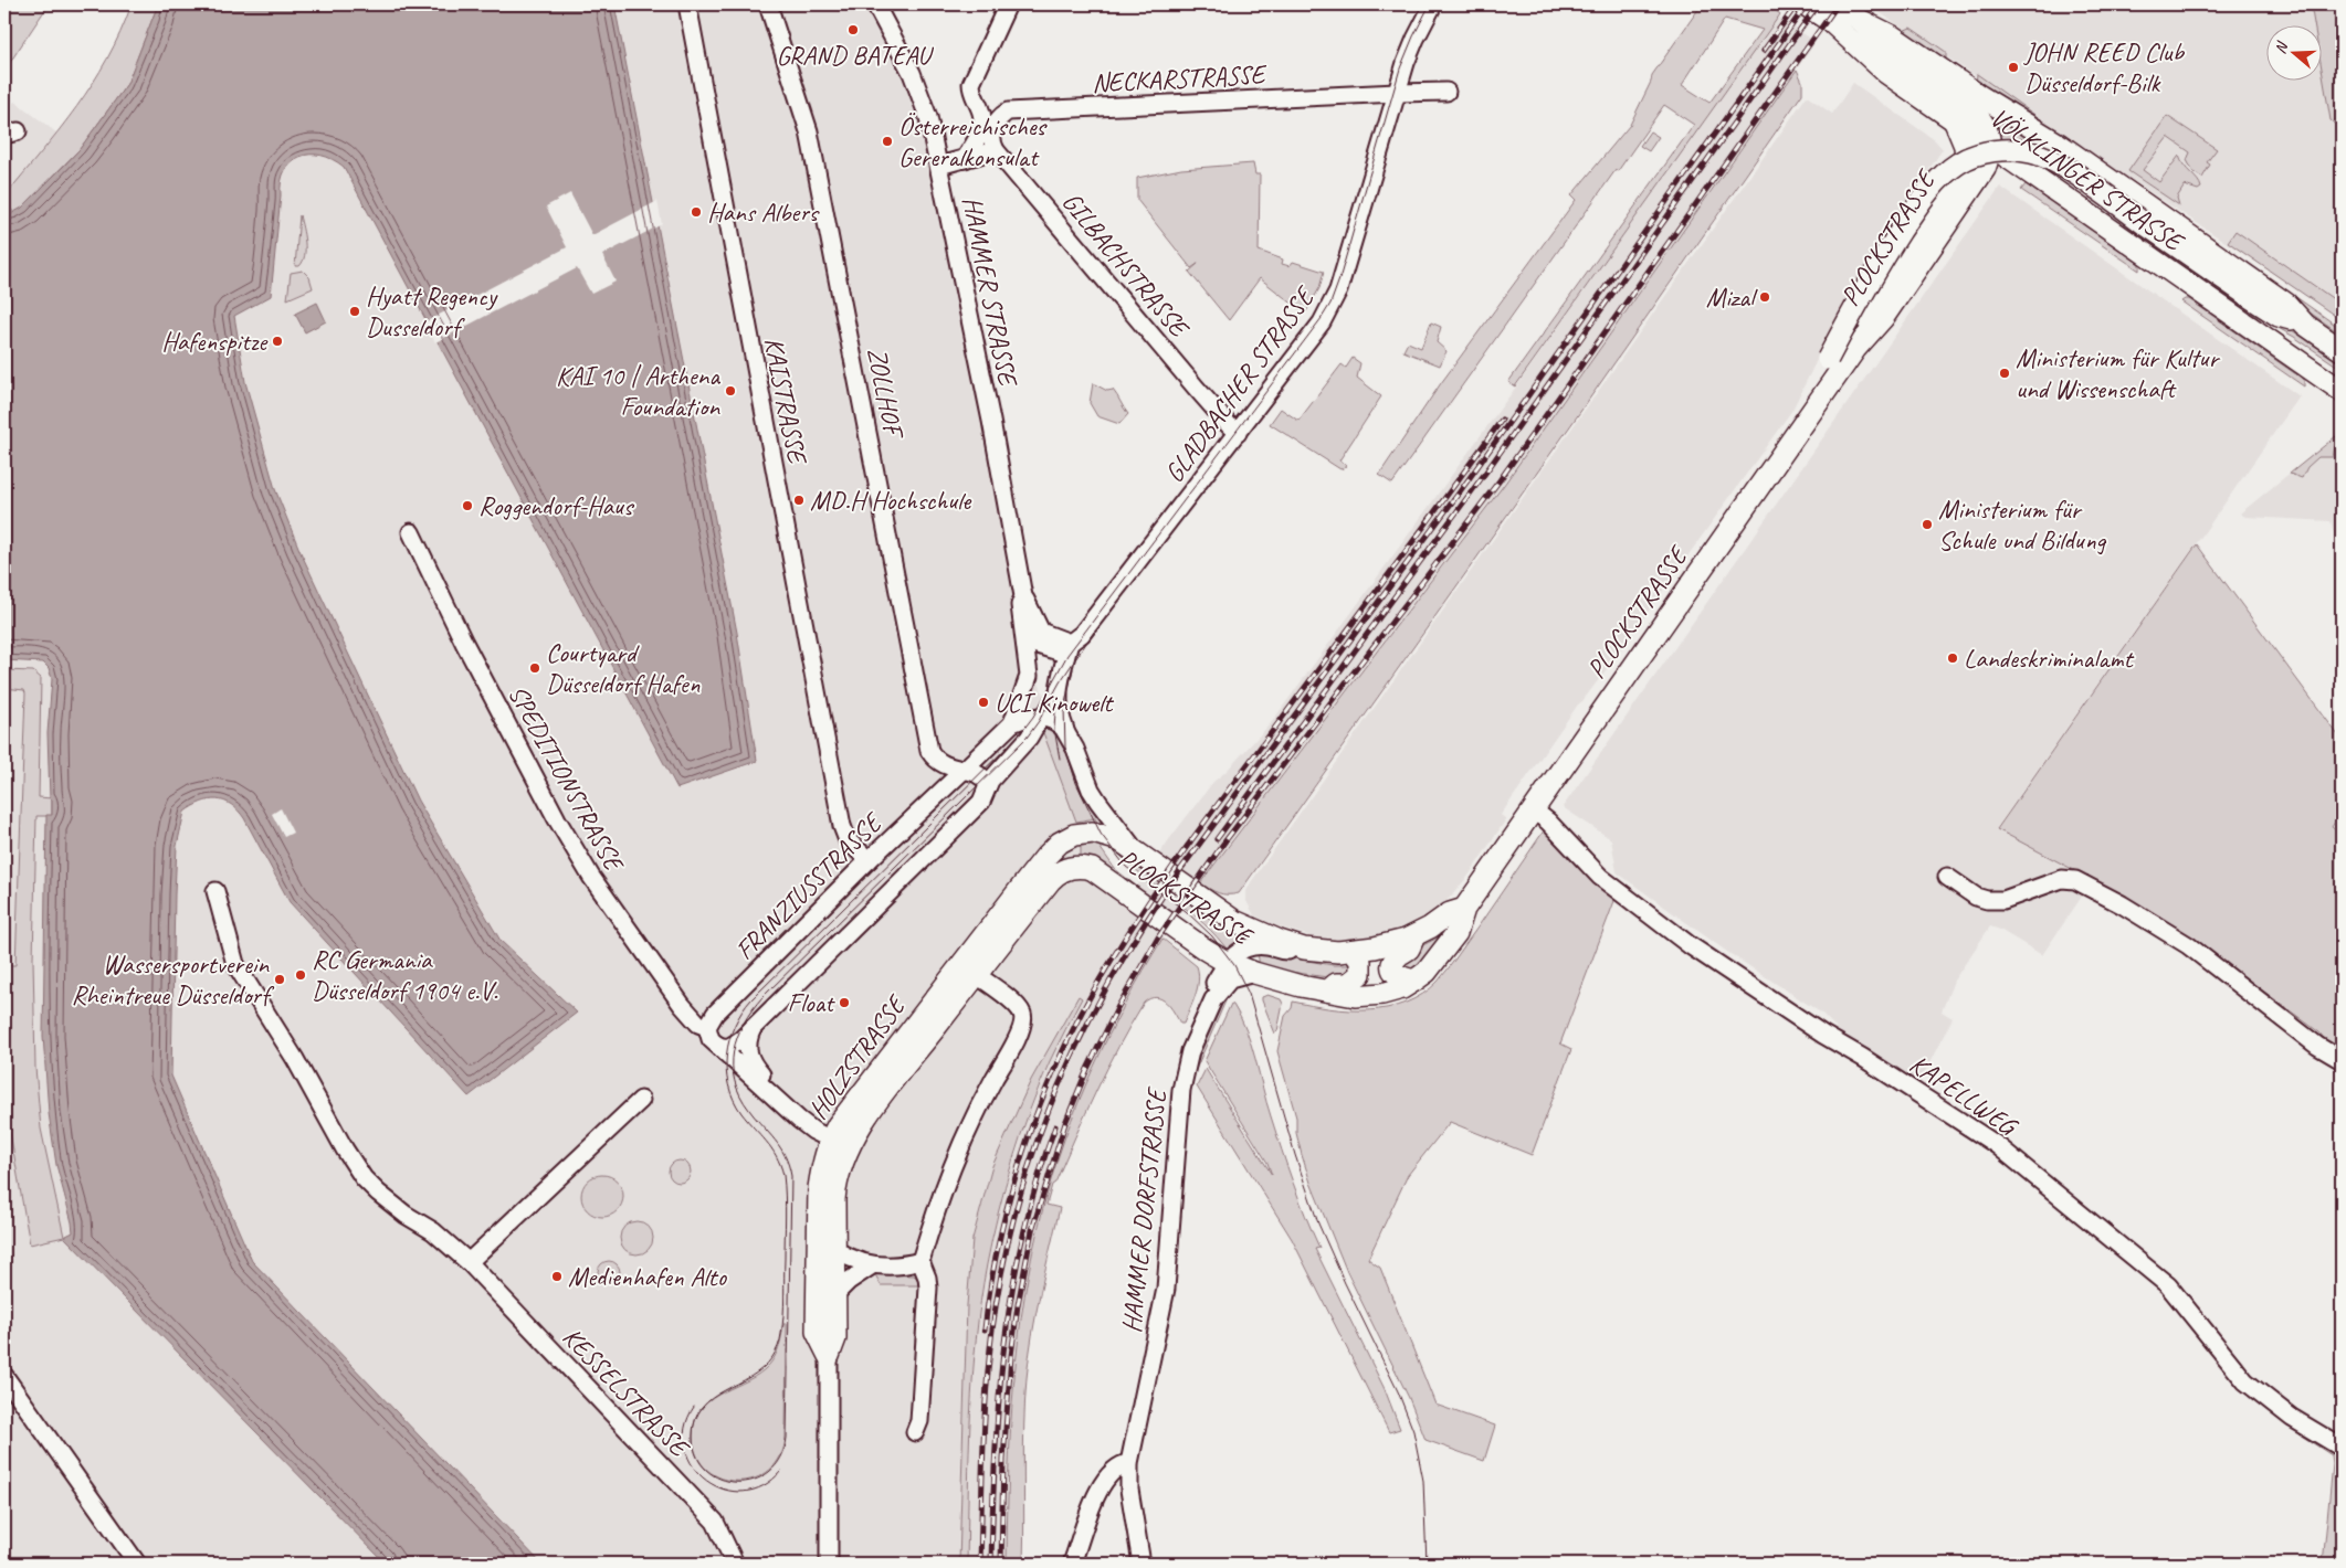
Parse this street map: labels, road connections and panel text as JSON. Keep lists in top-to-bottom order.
{
  "streets": {
    "main road": ["VÖLKLINGER STRASSE", "PLOCKSTRASSE", "HOLZSTRASSE"],
    "street": [
      "NECKARSTRASSE",
      "GILBACHSTRASSE",
      "HAMMER STRASSE",
      "GLADBACHER STRASSE",
      "ZOLLHOF",
      "KAISTRASSE",
      "SPEDITIONSTRASSE",
      "FRANZIUSSTRASSE",
      "KAPELLWEG",
      "HAMMER DORFSTRASSE",
      "KESSELSTRASSE"
    ]
  },
  "crossings": [
    ["NECKARSTRASSE", "GILBACHSTRASSE"],
    ["NECKARSTRASSE", "GLADBACHER STRASSE"],
    ["VÖLKLINGER STRASSE", "PLOCKSTRASSE"],
    ["PLOCKSTRASSE", "HOLZSTRASSE"],
    ["PLOCKSTRASSE", "KAPELLWEG"],
    ["PLOCKSTRASSE", "HAMMER DORFSTRASSE"],
    ["GILBACHSTRASSE", "GLADBACHER STRASSE"],
    ["HAMMER STRASSE", "GLADBACHER STRASSE"],
    ["HAMMER STRASSE", "FRANZIUSSTRASSE"],
    ["ZOLLHOF", "FRANZIUSSTRASSE"],
    ["KAISTRASSE", "FRANZIUSSTRASSE"],
    ["SPEDITIONSTRASSE", "FRANZIUSSTRASSE"]
  ],
  "places": [
    "GRAND BATEAU",
    "JOHN REED Club Düsseldorf-Bilk",
    "Österreichisches Gereralkonsulat",
    "Hans Albers",
    "Mizal",
    "Hyatt Regency Dusseldorf",
    "Hafenspitze",
    "Ministerium für Kultur und Wissenschaft",
    "KAI 10 | Arthena Foundation",
    "MD.H Hochschule",
    "Roggendorf-Haus",
    "Ministerium für Schule und Bildung",
    "Landeskriminalamt",
    "Courtyard Düsseldorf Hafen",
    "UCI Kinowelt",
    "RC Germania Düsseldorf 1904 e.V.",
    "Wassersportverein Rheintreue Düsseldorf",
    "Float",
    "Medienhafen Alto"
  ],
  "north": "left"
}
